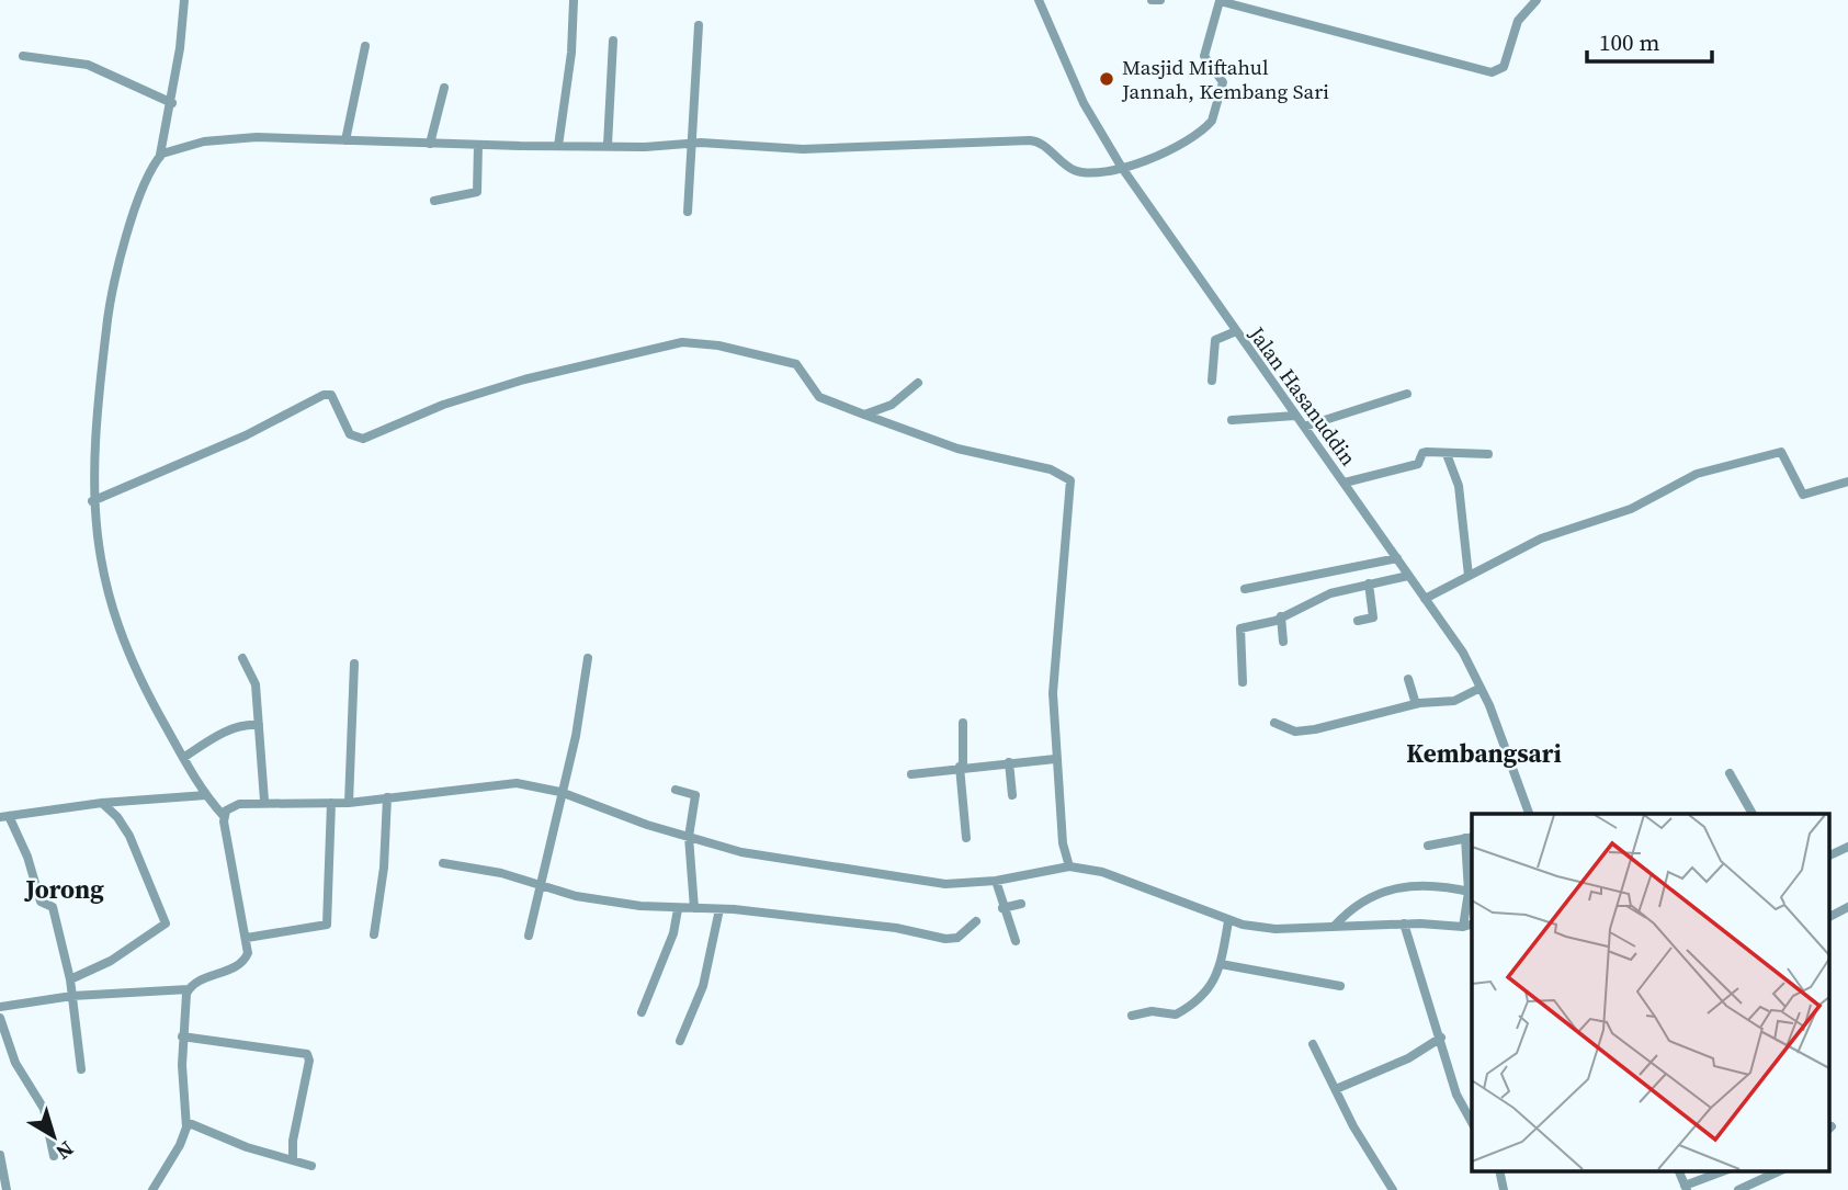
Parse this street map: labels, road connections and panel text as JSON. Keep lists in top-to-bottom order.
{
  "streets": {
    "street": ["Jalan Hasanuddin"]
  },
  "districts": ["Kembangsari", "Jorong"],
  "places": ["Masjid Miftahul Jannah, Kembang Sari"],
  "scale_bar": "100 m",
  "north": "bottom right"
}
